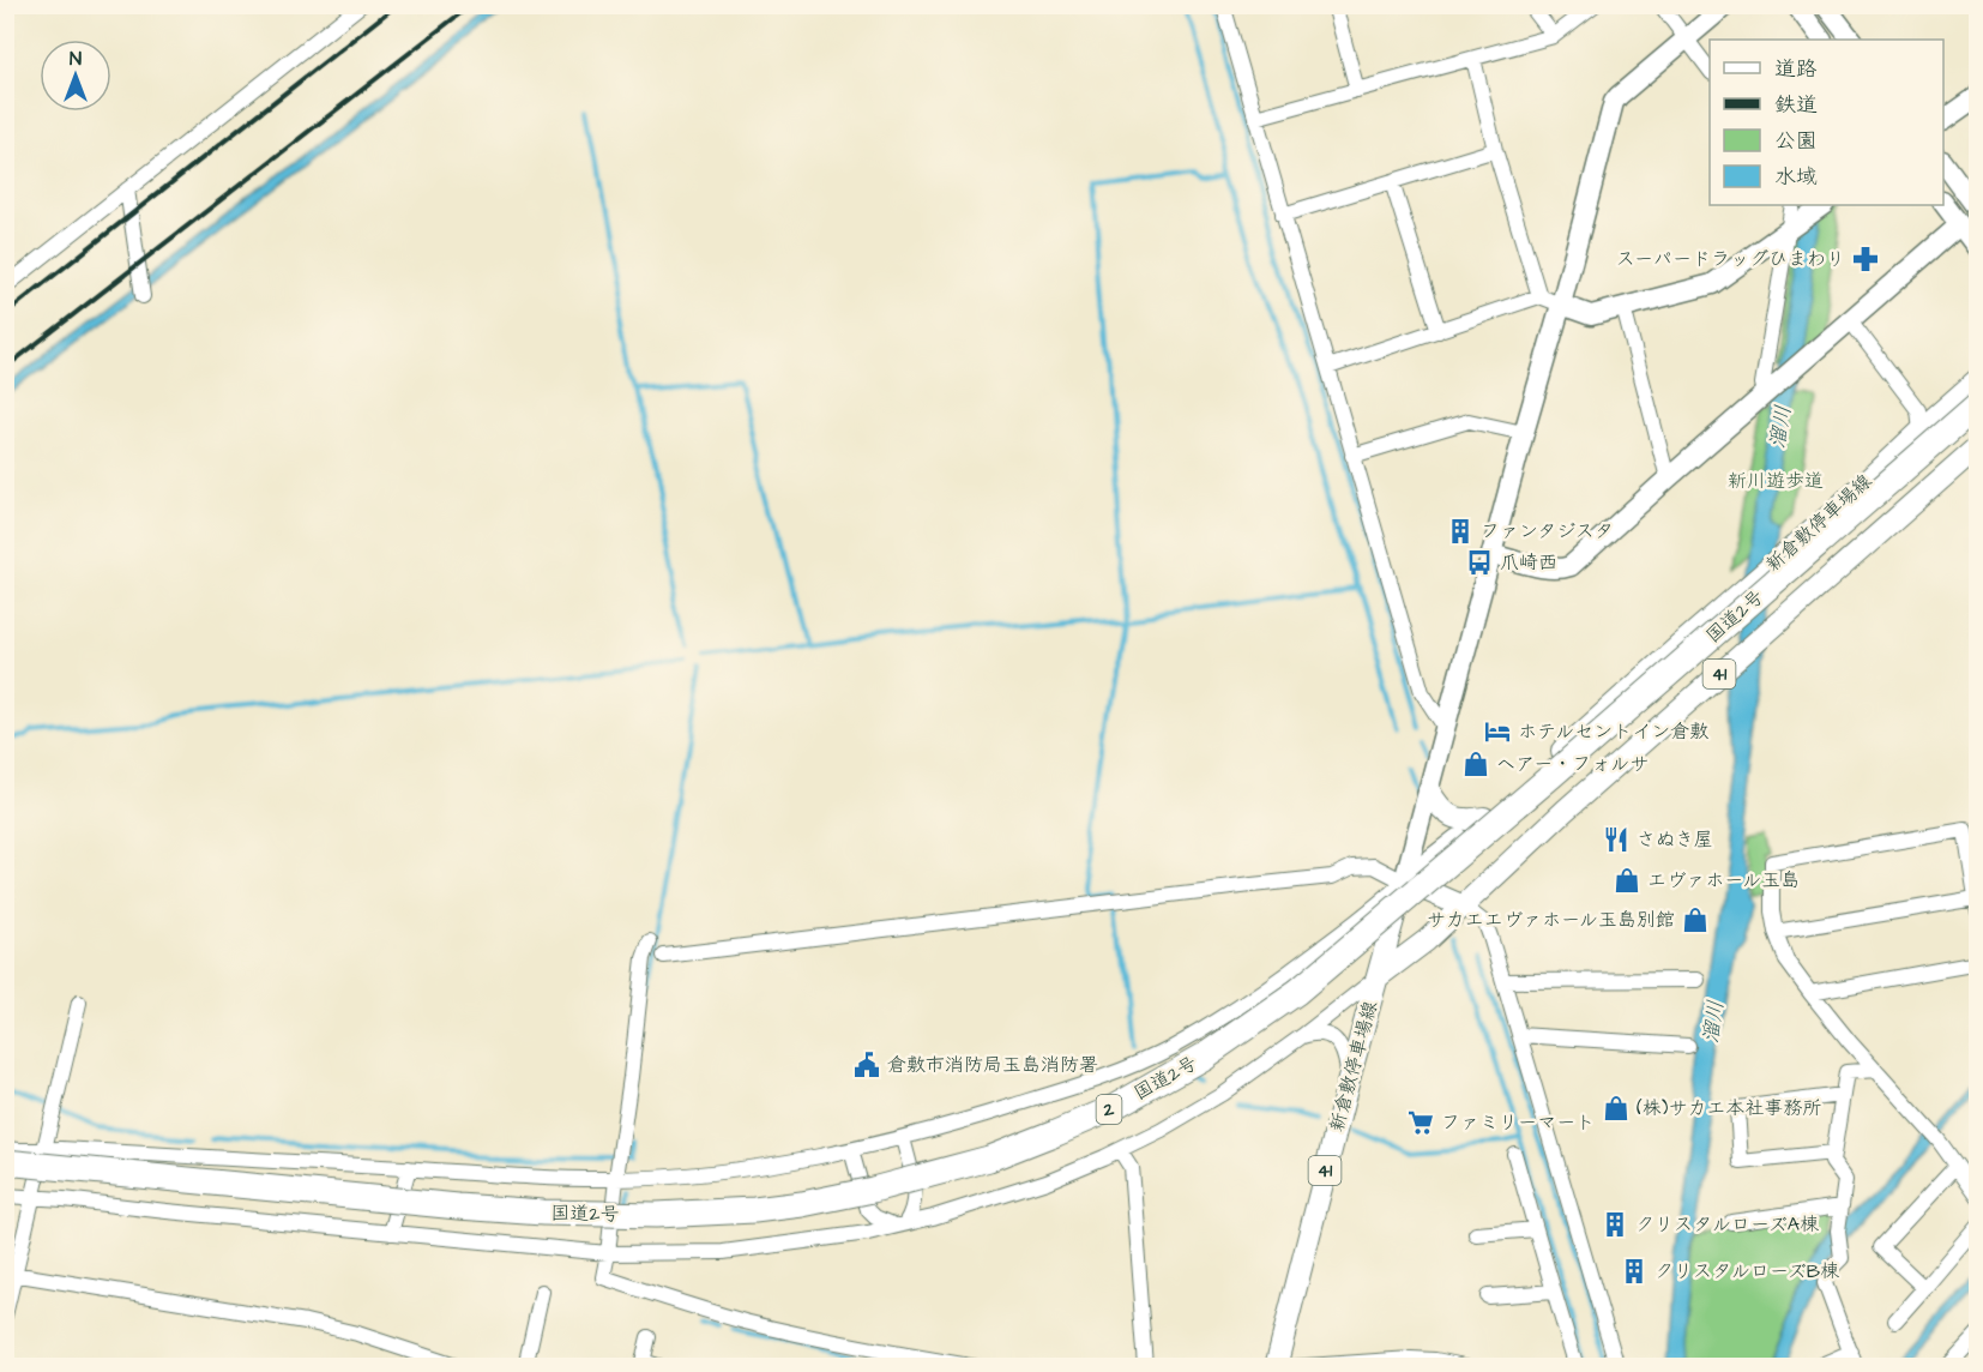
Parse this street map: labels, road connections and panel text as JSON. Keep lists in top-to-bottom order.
{
  "streets": {
    "highway": ["国道2号", "2"],
    "main road": ["新倉敷停車場線", "41"]
  },
  "water": ["溜川"],
  "parks": ["新川遊歩道"],
  "places": {
    "pharmacy": ["スーパードラッグひまわり"],
    "building": ["ファンタジスタ", "クリスタルローズA棟", "クリスタルローズB棟"],
    "bus stop": ["爪崎西"],
    "hotel": ["ホテルセントイン倉敷"],
    "shop": [
      "ヘアー・フォルサ",
      "エヴァホール玉島",
      "サカエエヴァホール玉島別館",
      "(株)サカエ本社事務所"
    ],
    "restaurant": ["さぬき屋"],
    "public building": ["倉敷市消防局玉島消防署"],
    "supermarket": ["ファミリーマート"]
  },
  "legend": [
    "道路",
    "鉄道",
    "公園",
    "水域"
  ],
  "north": "top"
}
